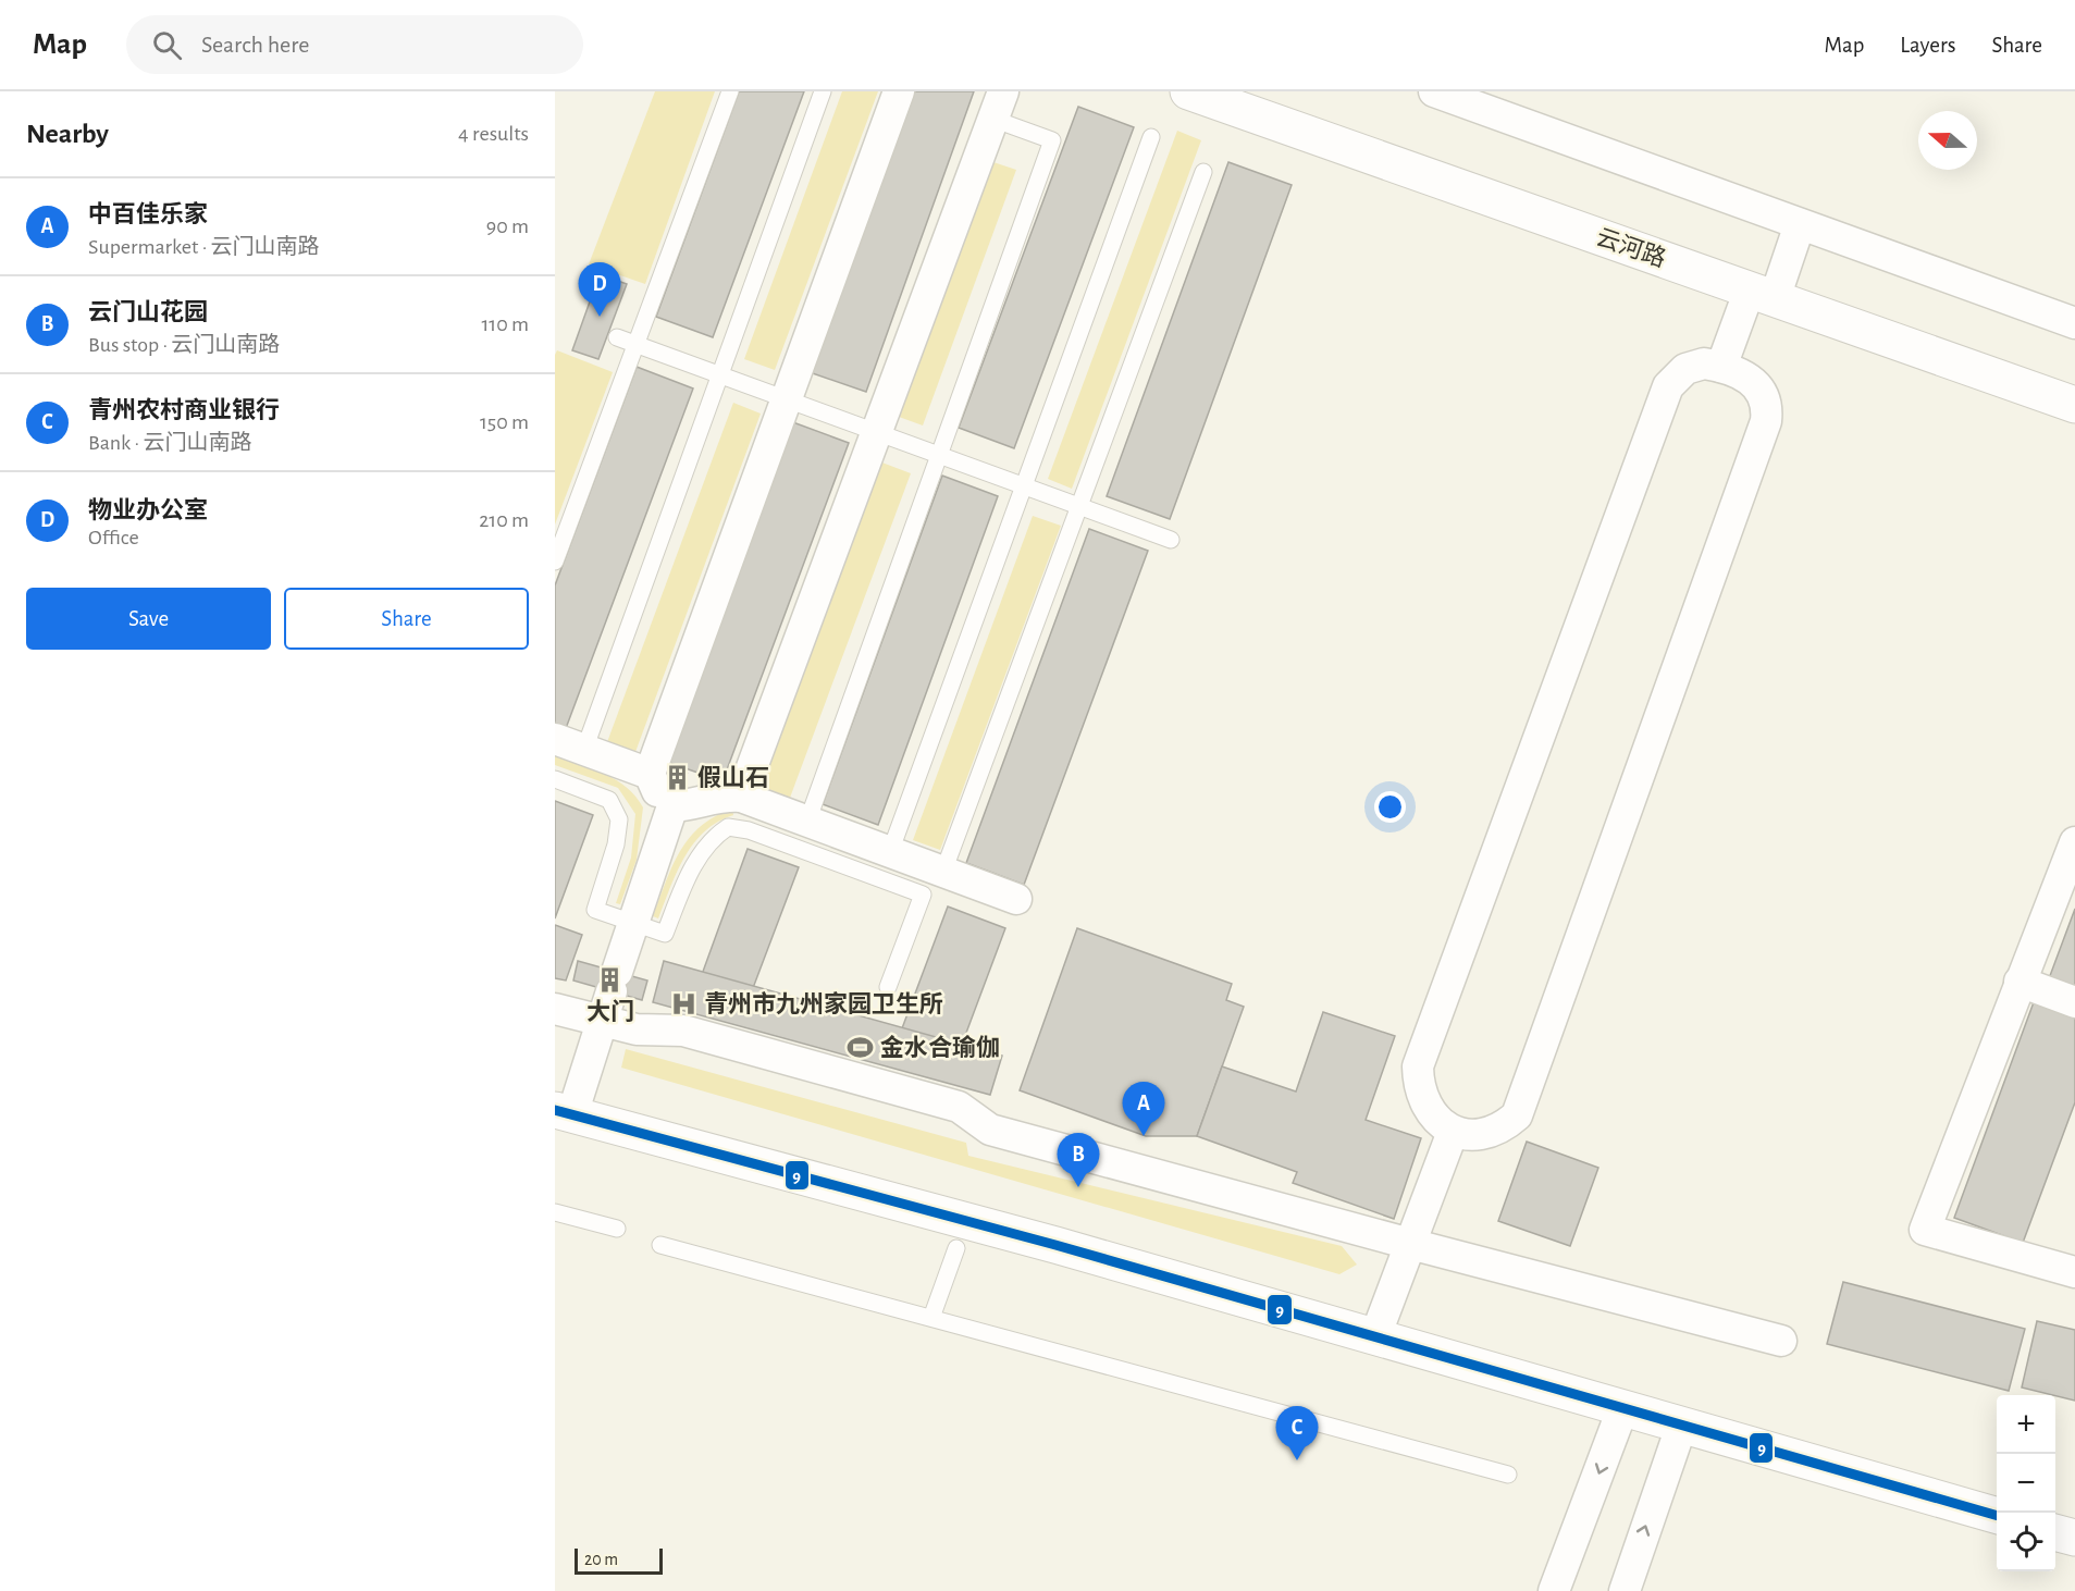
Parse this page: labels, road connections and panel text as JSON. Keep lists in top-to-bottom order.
{
  "streets": {
    "main road": ["云河路"]
  },
  "places": {
    "building": ["假山石", "大门"],
    "hospital": ["青州市九州家园卫生所"],
    "sports": ["金水合瑜伽"]
  },
  "lines": ["transit line 9"],
  "scale_bar": "20 m",
  "north": "left",
  "page": {
    "header": "Map",
    "search": "Search here",
    "nav": ["Map", "Layers", "Share"],
    "heading": ["Nearby", "4 results"],
    "list": [
      {
        "mark": "A",
        "name": "中百佳乐家",
        "note": "Supermarket · 云门山南路",
        "value": "90 m"
      },
      {
        "mark": "B",
        "name": "云门山花园",
        "note": "Bus stop · 云门山南路",
        "value": "110 m"
      },
      {
        "mark": "C",
        "name": "青州农村商业银行",
        "note": "Bank · 云门山南路",
        "value": "150 m"
      },
      {
        "mark": "D",
        "name": "物业办公室",
        "note": "Office",
        "value": "210 m"
      }
    ],
    "pins": [
      "D",
      "A",
      "B",
      "C"
    ],
    "buttons": ["Save", "Share"],
    "map_buttons": ["+", "−"],
    "scale": "20 m"
  }
}
